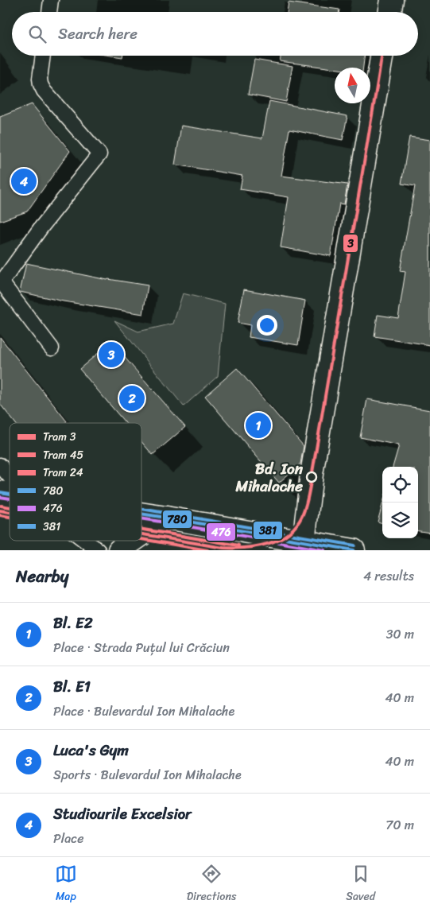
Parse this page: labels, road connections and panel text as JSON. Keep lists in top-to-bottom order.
{
  "places": ["Bd. Ion Mihalache"],
  "lines": [
    "tram line 3",
    "transit line 780",
    "transit line 476",
    "tram line 24",
    "transit line 381",
    "tram line 45"
  ],
  "legend": [
    "Tram 3",
    "Tram 45",
    "Tram 24",
    "780",
    "476",
    "381"
  ],
  "north": "top",
  "page": {
    "search": "Search here",
    "pins": [
      "4",
      "3",
      "2",
      "1"
    ],
    "heading": ["Nearby", "4 results"],
    "list": [
      {
        "mark": "1",
        "name": "Bl. E2",
        "note": "Place · Strada Puțul lui Crăciun",
        "value": "30 m"
      },
      {
        "mark": "2",
        "name": "Bl. E1",
        "note": "Place · Bulevardul Ion Mihalache",
        "value": "40 m"
      },
      {
        "mark": "3",
        "name": "Luca's Gym",
        "note": "Sports · Bulevardul Ion Mihalache",
        "value": "40 m"
      },
      {
        "mark": "4",
        "name": "Studiourile Excelsior",
        "note": "Place",
        "value": "70 m"
      }
    ],
    "nav": ["Map", "Directions", "Saved"]
  }
}
